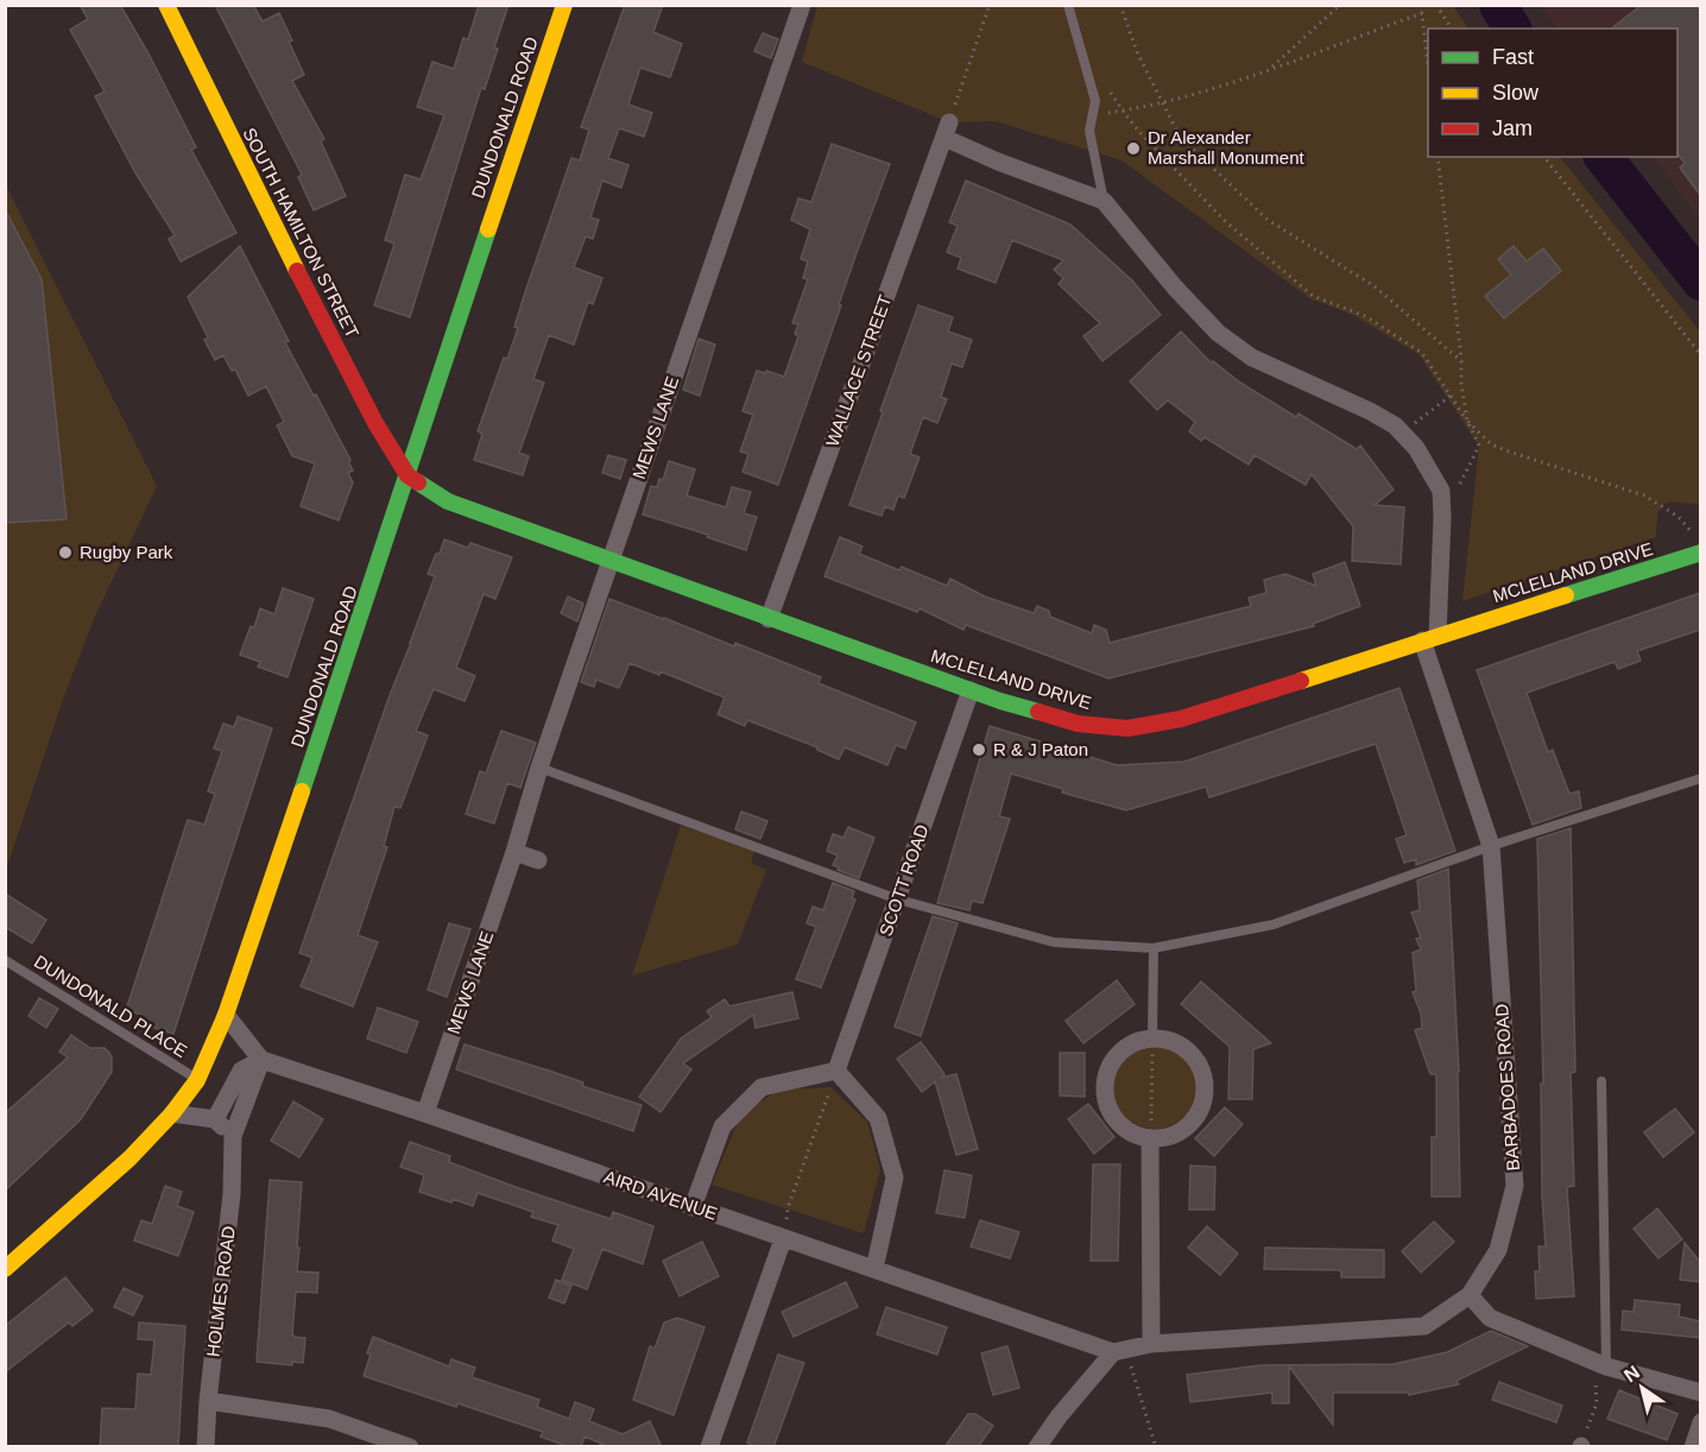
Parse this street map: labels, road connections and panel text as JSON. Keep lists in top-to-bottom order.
{
  "streets": {
    "street": [
      "DUNDONALD ROAD",
      "SOUTH HAMILTON STREET",
      "WALLACE STREET",
      "MEWS LANE",
      "MCLELLAND DRIVE",
      "SCOTT ROAD",
      "BARBADOES ROAD",
      "AIRD AVENUE",
      "HOLMES ROAD"
    ],
    "lane": ["DUNDONALD PLACE"]
  },
  "crossings": [
    ["DUNDONALD ROAD", "SOUTH HAMILTON STREET"],
    ["DUNDONALD ROAD", "MCLELLAND DRIVE"],
    ["DUNDONALD ROAD", "DUNDONALD PLACE"],
    ["SOUTH HAMILTON STREET", "MCLELLAND DRIVE"],
    ["WALLACE STREET", "MCLELLAND DRIVE"],
    ["MEWS LANE", "MCLELLAND DRIVE"],
    ["MEWS LANE", "AIRD AVENUE"],
    ["MCLELLAND DRIVE", "SCOTT ROAD"],
    ["MCLELLAND DRIVE", "BARBADOES ROAD"],
    ["BARBADOES ROAD", "AIRD AVENUE"],
    ["AIRD AVENUE", "HOLMES ROAD"]
  ],
  "places": ["Dr Alexander Marshall Monument", "Rugby Park", "R & J Paton"],
  "legend": ["Fast", "Slow", "Jam"],
  "north": "top left"
}
